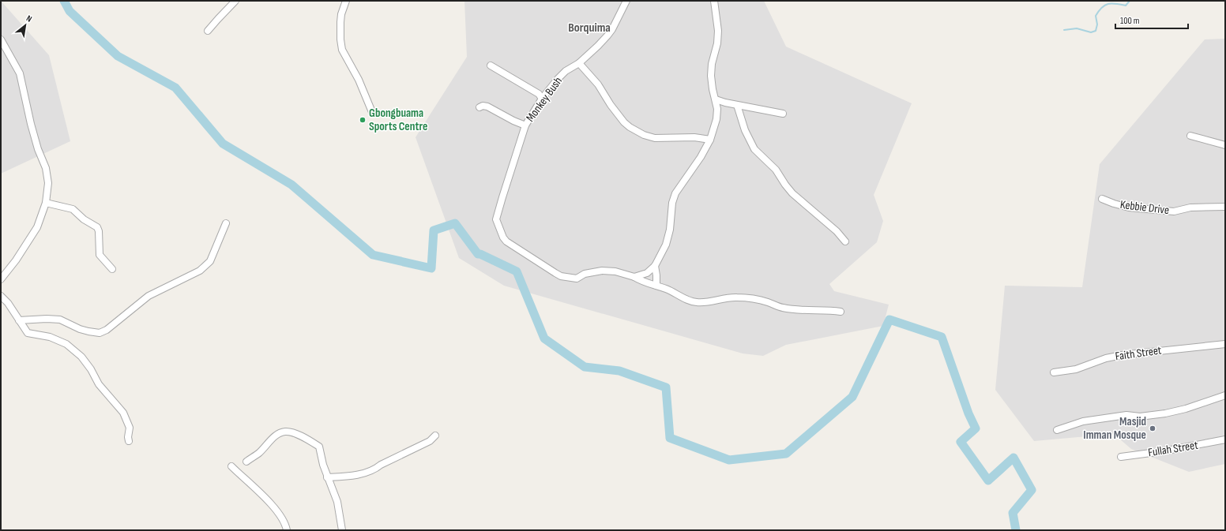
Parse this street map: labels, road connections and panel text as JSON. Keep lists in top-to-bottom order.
{
  "streets": {
    "street": [
      "Monkey Bush",
      "Kebbie Drive",
      "Faith Street",
      "Fullah Street"
    ]
  },
  "districts": ["Borquima"],
  "places": ["Gbongbuama Sports Centre", "Masjid Imman Mosque"],
  "scale_bar": "100 m",
  "north": "top right"
}
